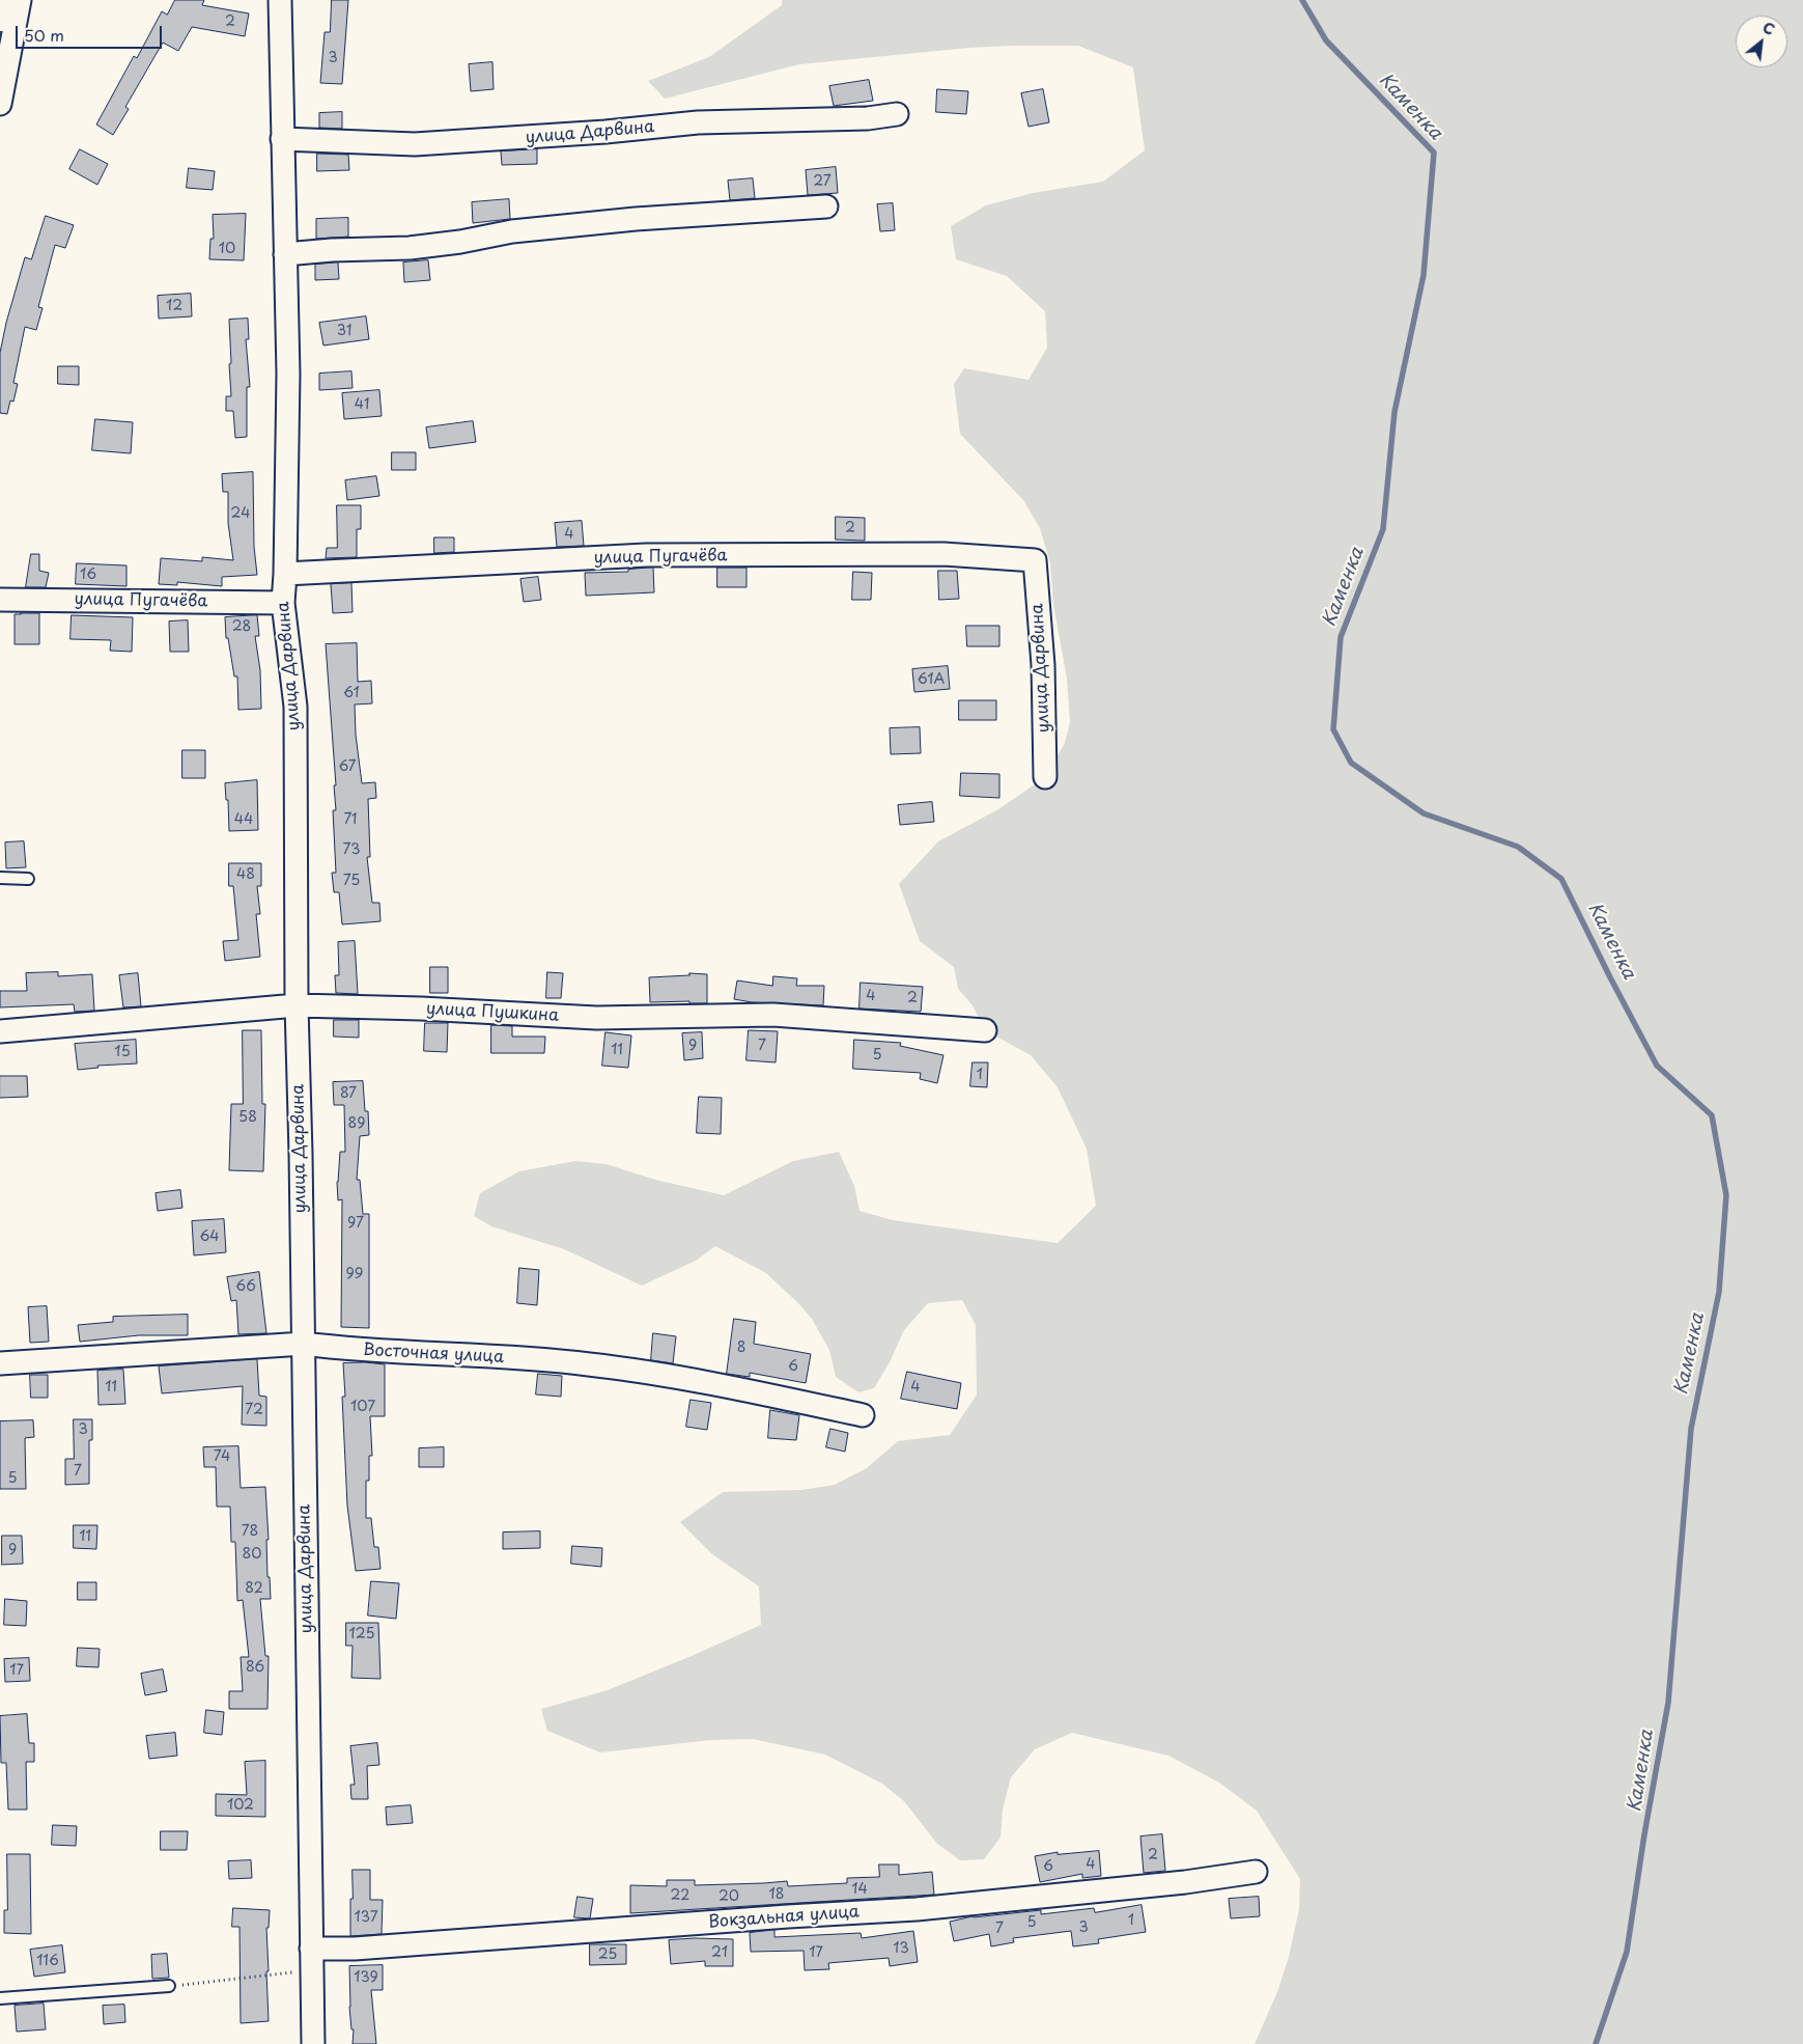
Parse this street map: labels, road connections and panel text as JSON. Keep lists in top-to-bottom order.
{
  "streets": {
    "street": [
      "улица Дарвина",
      "улица Пугачёва",
      "улица Пушкина",
      "Восточная улица",
      "Вокзальная улица"
    ]
  },
  "crossings": [
    ["улица Дарвина", "улица Пугачёва"],
    ["улица Дарвина", "улица Пушкина"],
    ["улица Дарвина", "Восточная улица"],
    ["улица Дарвина", "Вокзальная улица"]
  ],
  "water": ["Каменка"],
  "house_numbers": [
    "2",
    "3",
    "27",
    "10",
    "12",
    "31",
    "41",
    "24",
    "2",
    "4",
    "16",
    "28",
    "61А",
    "61",
    "67",
    "44",
    "71",
    "73",
    "48",
    "75",
    "4",
    "2",
    "9",
    "7",
    "11",
    "15",
    "5",
    "1",
    "87",
    "58",
    "89",
    "97",
    "64",
    "99",
    "66",
    "8",
    "6",
    "11",
    "4",
    "107",
    "72",
    "3",
    "74",
    "7",
    "5",
    "78",
    "11",
    "9",
    "80",
    "82",
    "125",
    "86",
    "17",
    "102",
    "2",
    "4",
    "6",
    "14",
    "18",
    "22",
    "20",
    "137",
    "1",
    "5",
    "3",
    "7",
    "13",
    "21",
    "17",
    "25",
    "116",
    "139"
  ],
  "scale_bar": "50 m",
  "north": "top right"
}
